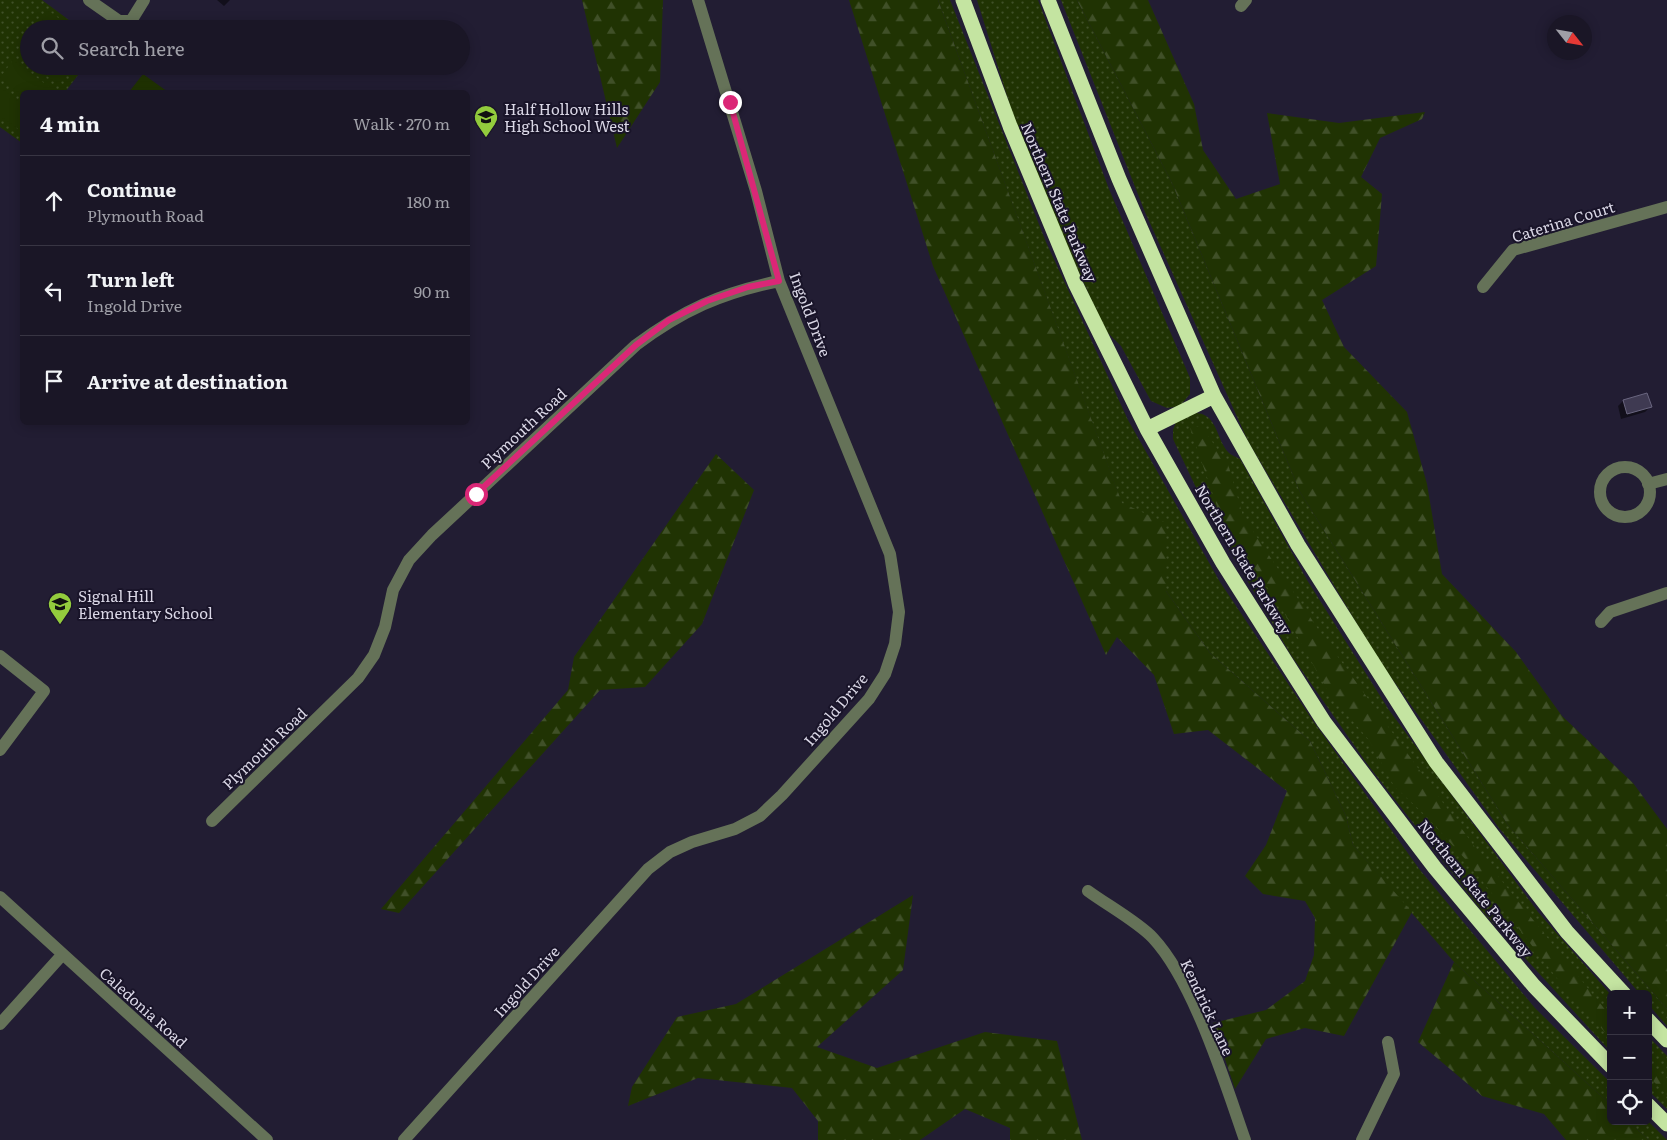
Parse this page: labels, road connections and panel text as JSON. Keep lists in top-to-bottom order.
{
  "streets": {
    "highway": ["Northern State Parkway"],
    "street": [
      "Caterina Court",
      "Ingold Drive",
      "Plymouth Road",
      "Caledonia Road",
      "Kendrick Lane"
    ]
  },
  "crossings": [
    ["Ingold Drive", "Plymouth Road"]
  ],
  "places": {
    "school or university": ["Half Hollow Hills High School West", "Signal Hill Elementary School"]
  },
  "north": "bottom right",
  "page": {
    "search": "Search here",
    "heading": ["4 min", "Walk · 270 m"],
    "list": [
      ["Continue", "Plymouth Road", "180 m"],
      ["Turn left", "Ingold Drive", "90 m"],
      "Arrive at destination"
    ],
    "map_buttons": ["+", "−"]
  }
}
